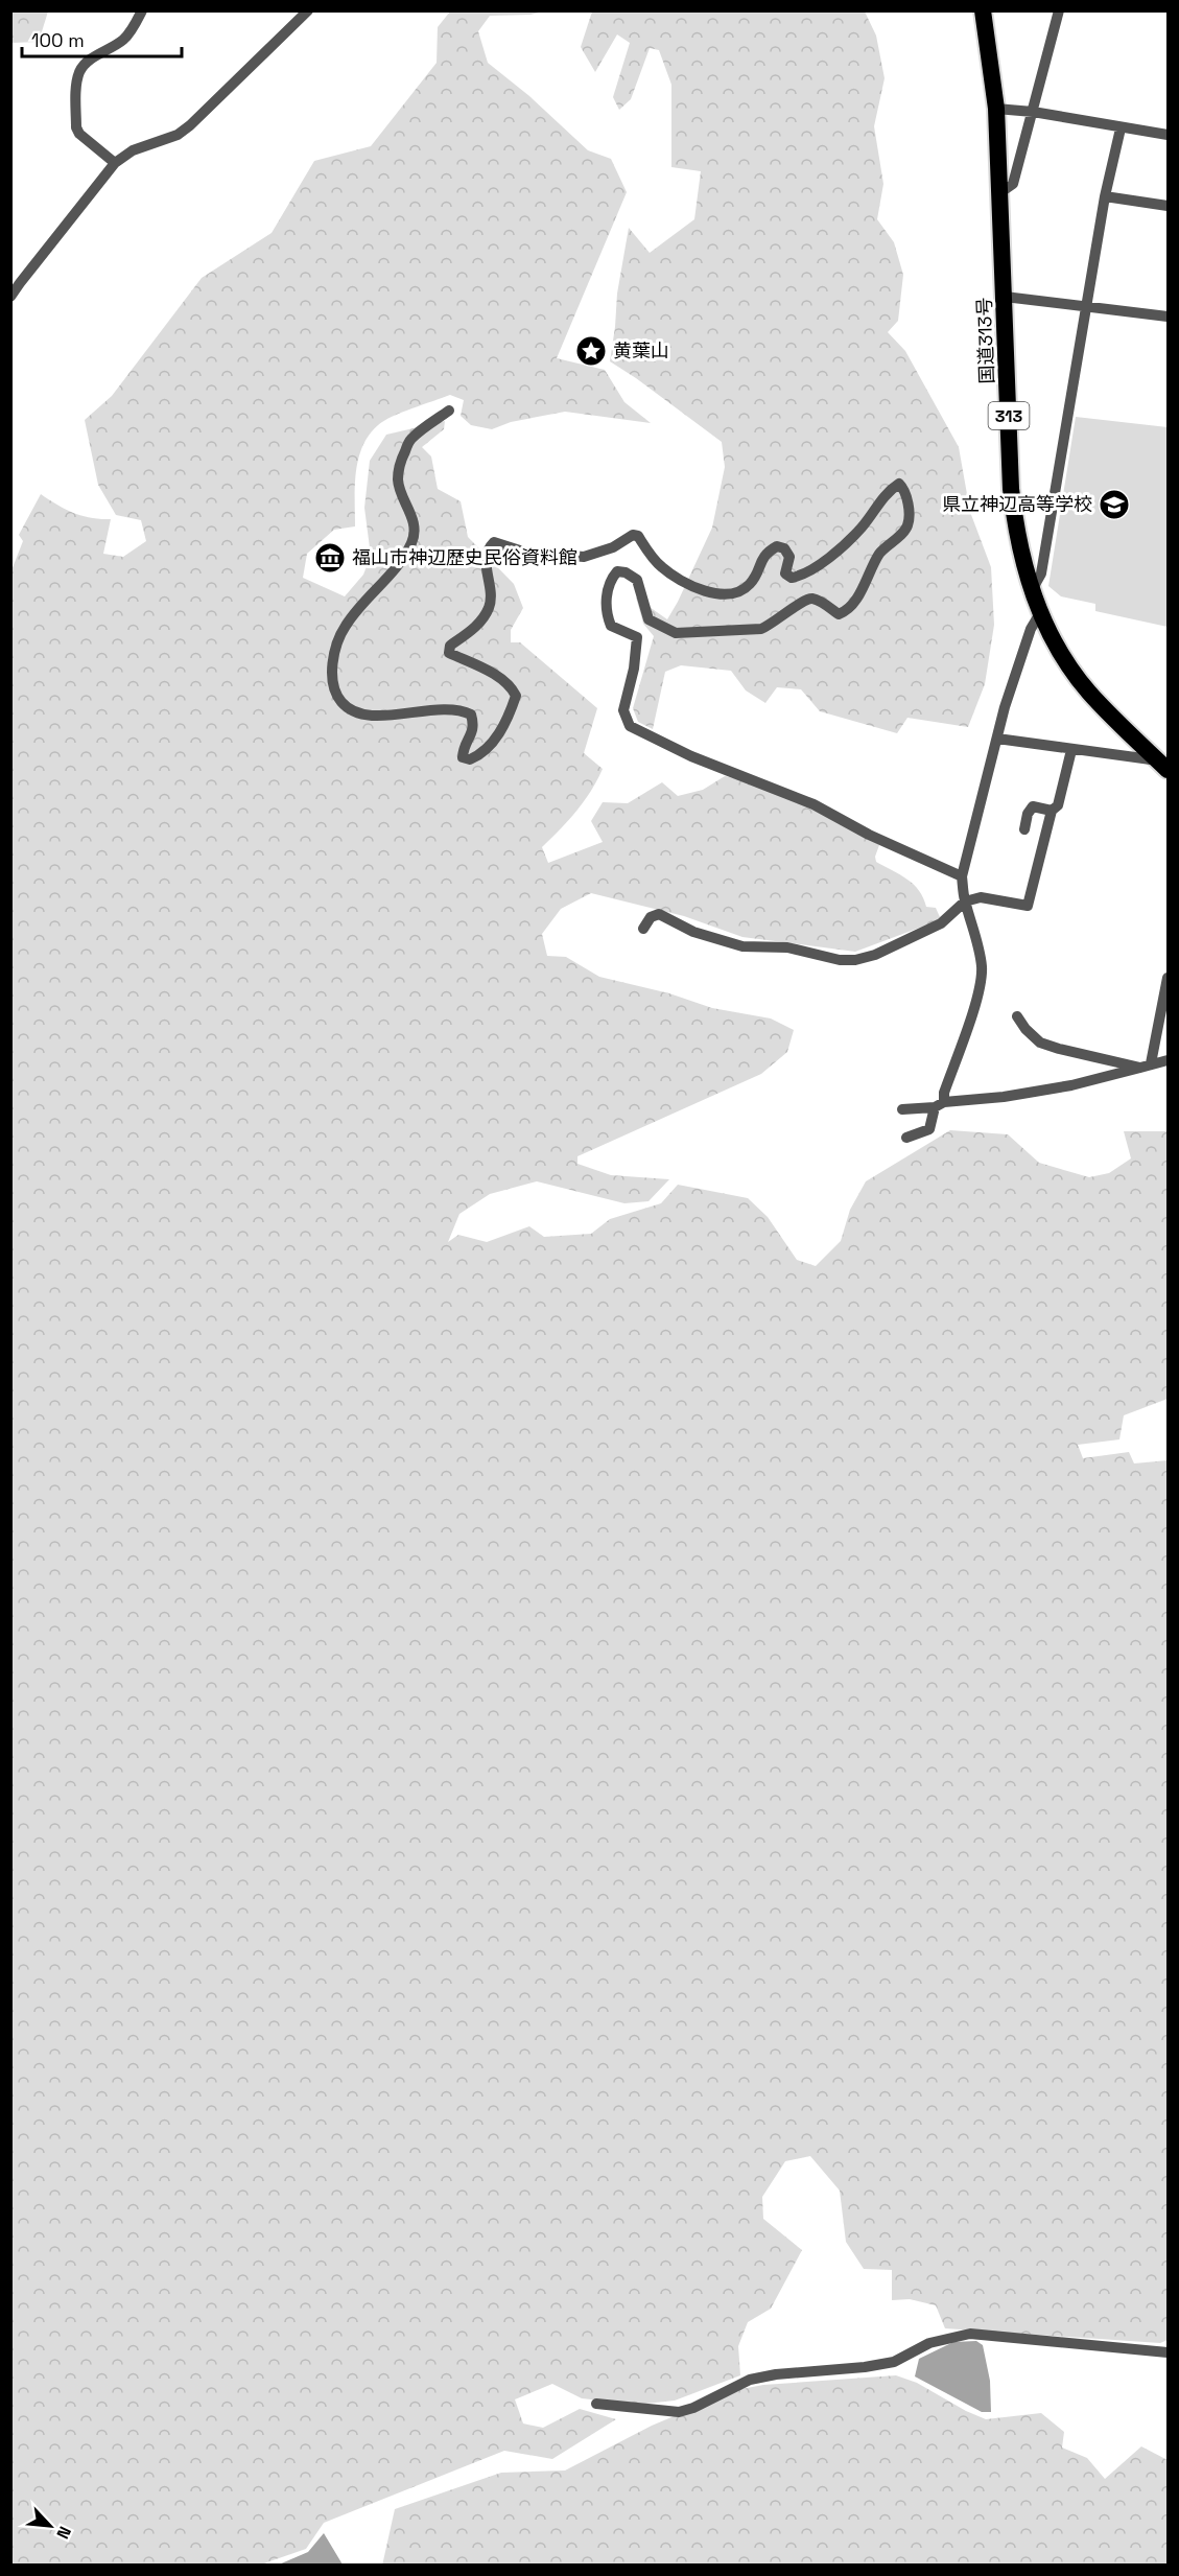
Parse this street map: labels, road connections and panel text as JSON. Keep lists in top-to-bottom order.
{
  "streets": {
    "highway": ["国道313号", "313"]
  },
  "places": {
    "place": ["黄葉山"],
    "school or university": ["県立神辺高等学校"],
    "museum": ["福山市神辺歴史民俗資料館"]
  },
  "scale_bar": "100 m",
  "north": "bottom right"
}
